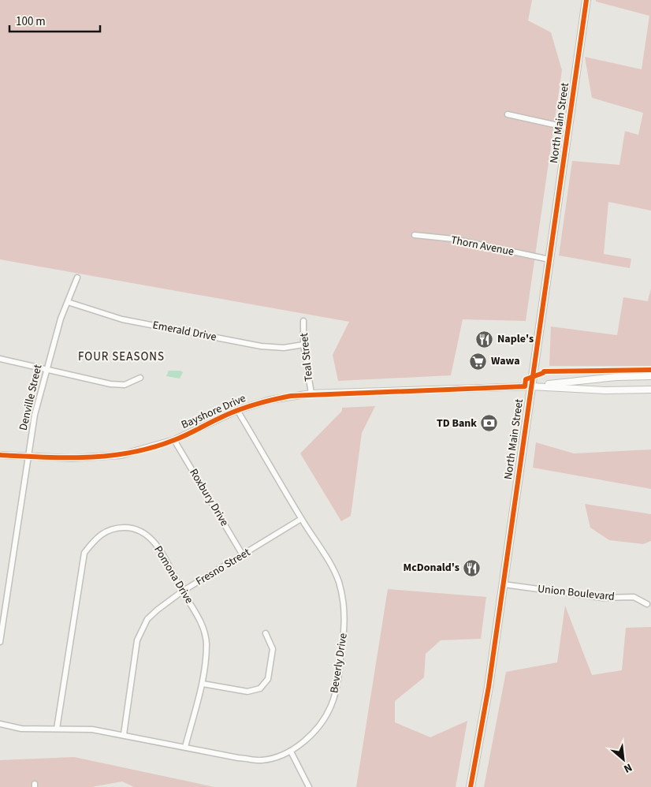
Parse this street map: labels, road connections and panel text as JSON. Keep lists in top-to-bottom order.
{
  "streets": {
    "highway": ["North Main Street"],
    "street": [
      "Thorn Avenue",
      "Emerald Drive",
      "Teal Street",
      "Denville Street",
      "Bayshore Drive",
      "Roxbury Drive",
      "Fresno Street",
      "Pomona Drive",
      "Union Boulevard",
      "Beverly Drive"
    ]
  },
  "crossings": [
    ["North Main Street", "Thorn Avenue"],
    ["North Main Street", "Bayshore Drive"],
    ["North Main Street", "Union Boulevard"],
    ["Emerald Drive", "Teal Street"],
    ["Emerald Drive", "Denville Street"],
    ["Teal Street", "Bayshore Drive"],
    ["Denville Street", "Bayshore Drive"],
    ["Bayshore Drive", "Roxbury Drive"],
    ["Bayshore Drive", "Beverly Drive"],
    ["Roxbury Drive", "Fresno Street"],
    ["Fresno Street", "Pomona Drive"],
    ["Fresno Street", "Beverly Drive"],
    ["Pomona Drive", "Beverly Drive"]
  ],
  "districts": ["FOUR SEASONS"],
  "places": {
    "restaurant": ["Naple's", "McDonald's"],
    "supermarket": ["Wawa"],
    "bank": ["TD Bank"]
  },
  "scale_bar": "100 m",
  "north": "bottom right"
}
